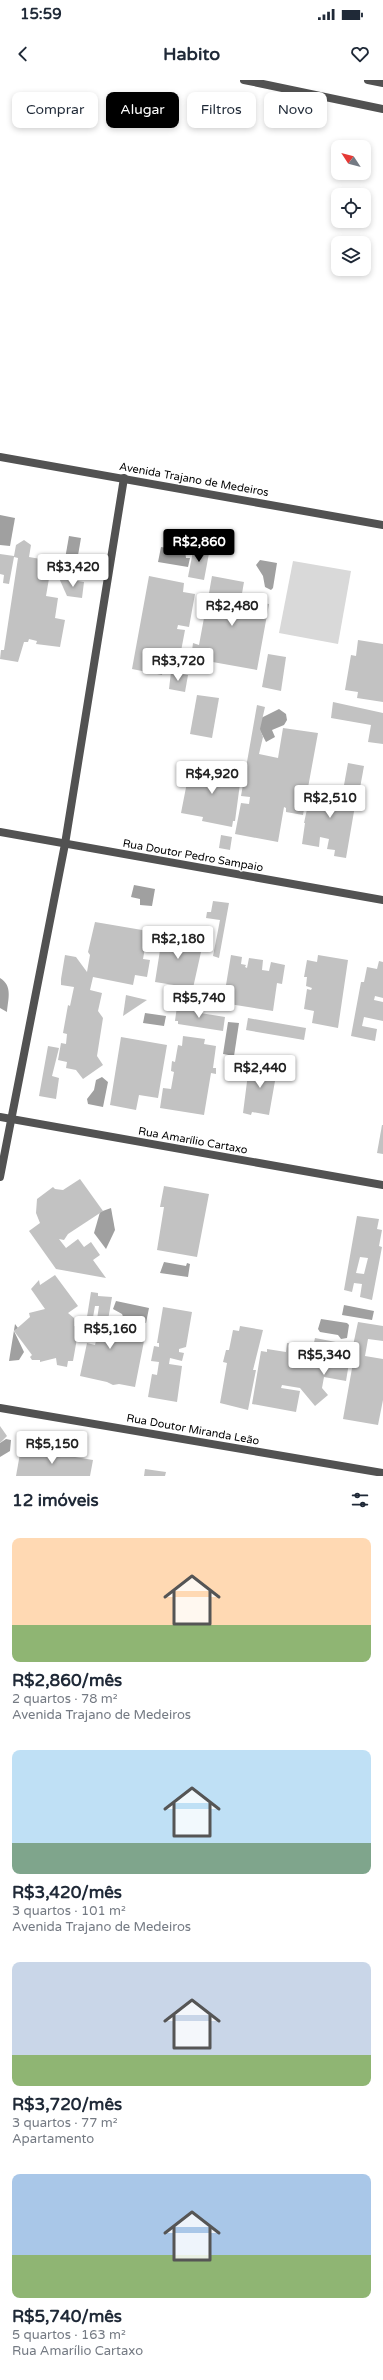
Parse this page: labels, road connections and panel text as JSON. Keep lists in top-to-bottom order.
{
  "streets": {
    "street": [
      "Avenida Trajano de Medeiros",
      "Rua Doutor Pedro Sampaio",
      "Rua Amarílio Cartaxo",
      "Rua Doutor Miranda Leão"
    ]
  },
  "north": "top left",
  "page": {
    "status": "15:59",
    "header": "Habito",
    "chip": [
      "Comprar",
      "Alugar",
      "Filtros",
      "Novo"
    ],
    "price": [
      "R$2,860",
      "R$3,420",
      "R$2,480",
      "R$3,720",
      "R$4,920",
      "R$2,510",
      "R$2,180",
      "R$5,740",
      "R$2,440",
      "R$5,160",
      "R$5,340",
      "R$5,150"
    ],
    "heading": "12 imóveis",
    "list": [
      {
        "name": "R$2,860/mês",
        "note": "2 quartos · 78 m² · Avenida Trajano de Medeiros"
      },
      {
        "name": "R$3,420/mês",
        "note": "3 quartos · 101 m² · Avenida Trajano de Medeiros"
      },
      {
        "name": "R$3,720/mês",
        "note": "3 quartos · 77 m² · Apartamento"
      },
      {
        "name": "R$5,740/mês",
        "note": "5 quartos · 163 m² · Rua Amarílio Cartaxo"
      }
    ]
  }
}
